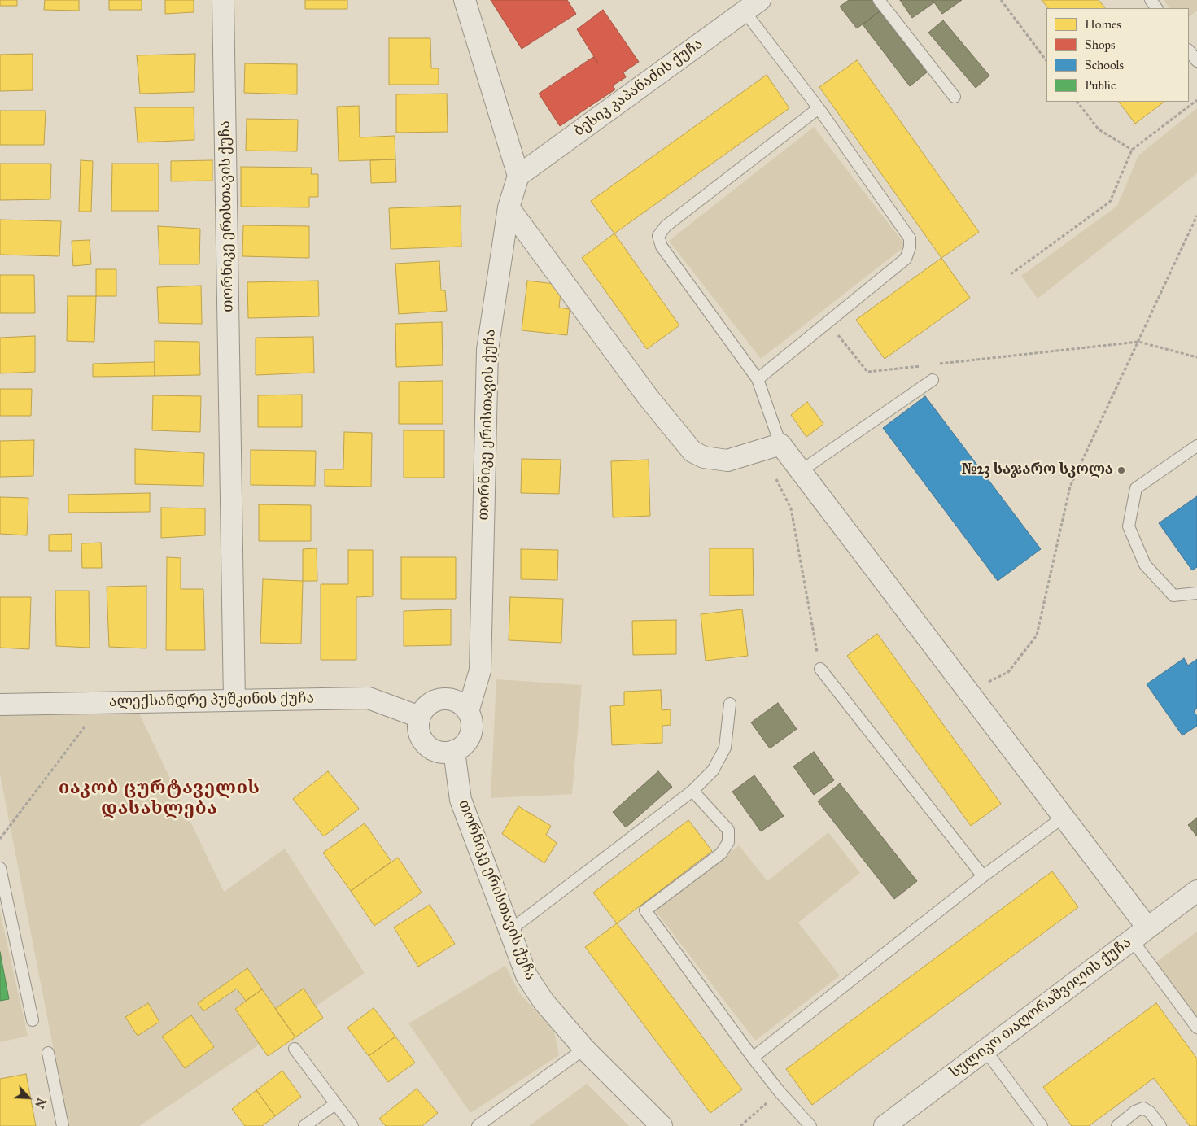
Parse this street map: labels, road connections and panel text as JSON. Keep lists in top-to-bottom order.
{
  "streets": {
    "street": [
      "ბესიკ კაპანაძის ქუჩა",
      "თორნიკე ერისთავის ქუჩა",
      "ალექსანდრე პუშკინის ქუჩა",
      "სულიკო თაღორაშვილის ქუჩა"
    ]
  },
  "crossings": [
    ["ბესიკ კაპანაძის ქუჩა", "თორნიკე ერისთავის ქუჩა"],
    ["თორნიკე ერისთავის ქუჩა", "ალექსანდრე პუშკინის ქუჩა"]
  ],
  "districts": ["იაკობ ცურტაველის დასახლება"],
  "places": ["№23 საჯარო სკოლა"],
  "legend": [
    "Homes",
    "Shops",
    "Schools",
    "Public"
  ],
  "north": "bottom right"
}
